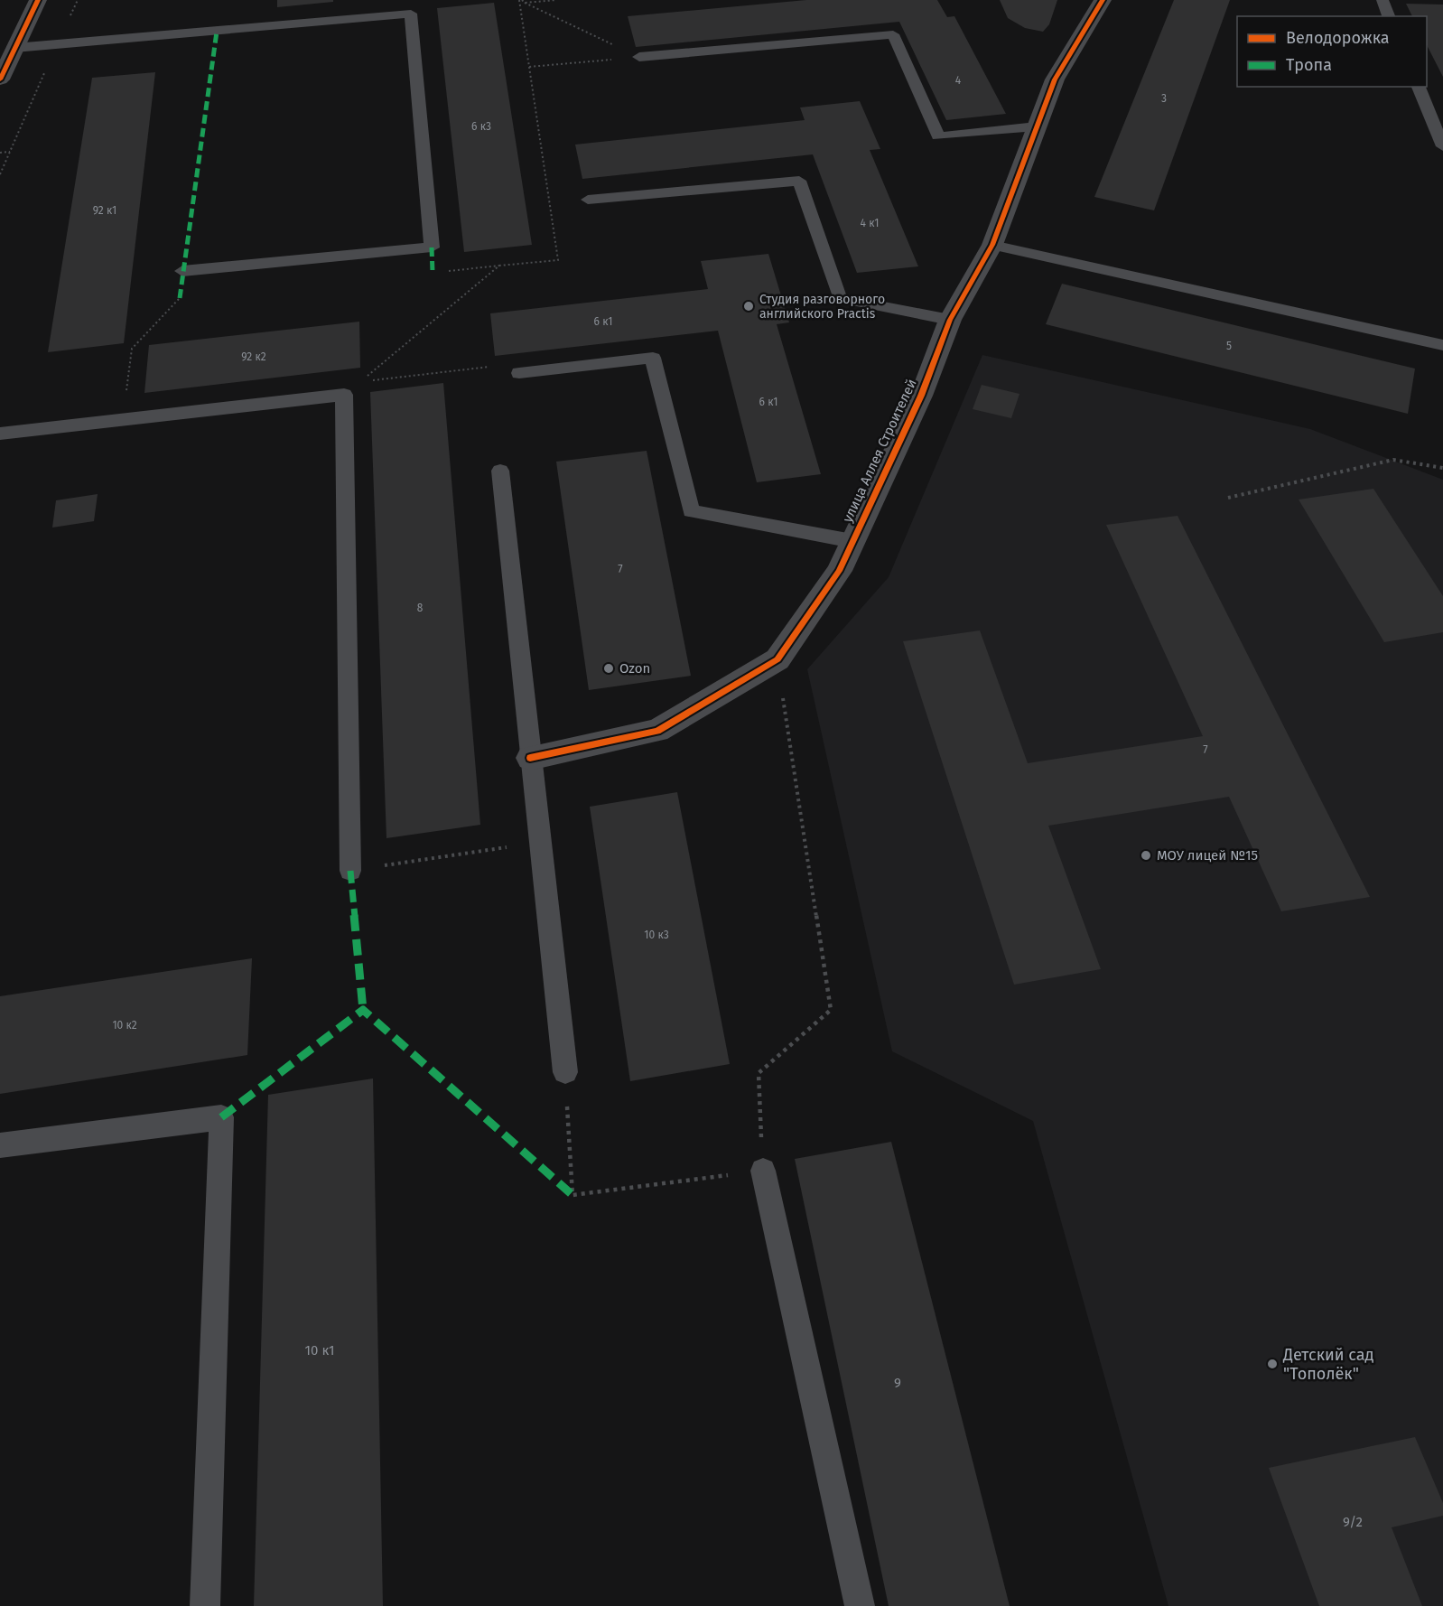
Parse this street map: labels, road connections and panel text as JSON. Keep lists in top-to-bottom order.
{
  "streets": {
    "street": ["улица Аллея Строителей"]
  },
  "places": [
    "Студия разговорного английского Practis",
    "Ozon",
    "МОУ лицей №15",
    "Детский сад \"Тополёк\""
  ],
  "house_numbers": [
    "4",
    "3",
    "6 к3",
    "92 к1",
    "4 к1",
    "6 к1",
    "5",
    "92 к2",
    "6 к1",
    "7",
    "8",
    "7",
    "10 к3",
    "10 к2",
    "10 к1",
    "9",
    "9/2"
  ],
  "legend": ["Велодорожка", "Тропа"]
}
